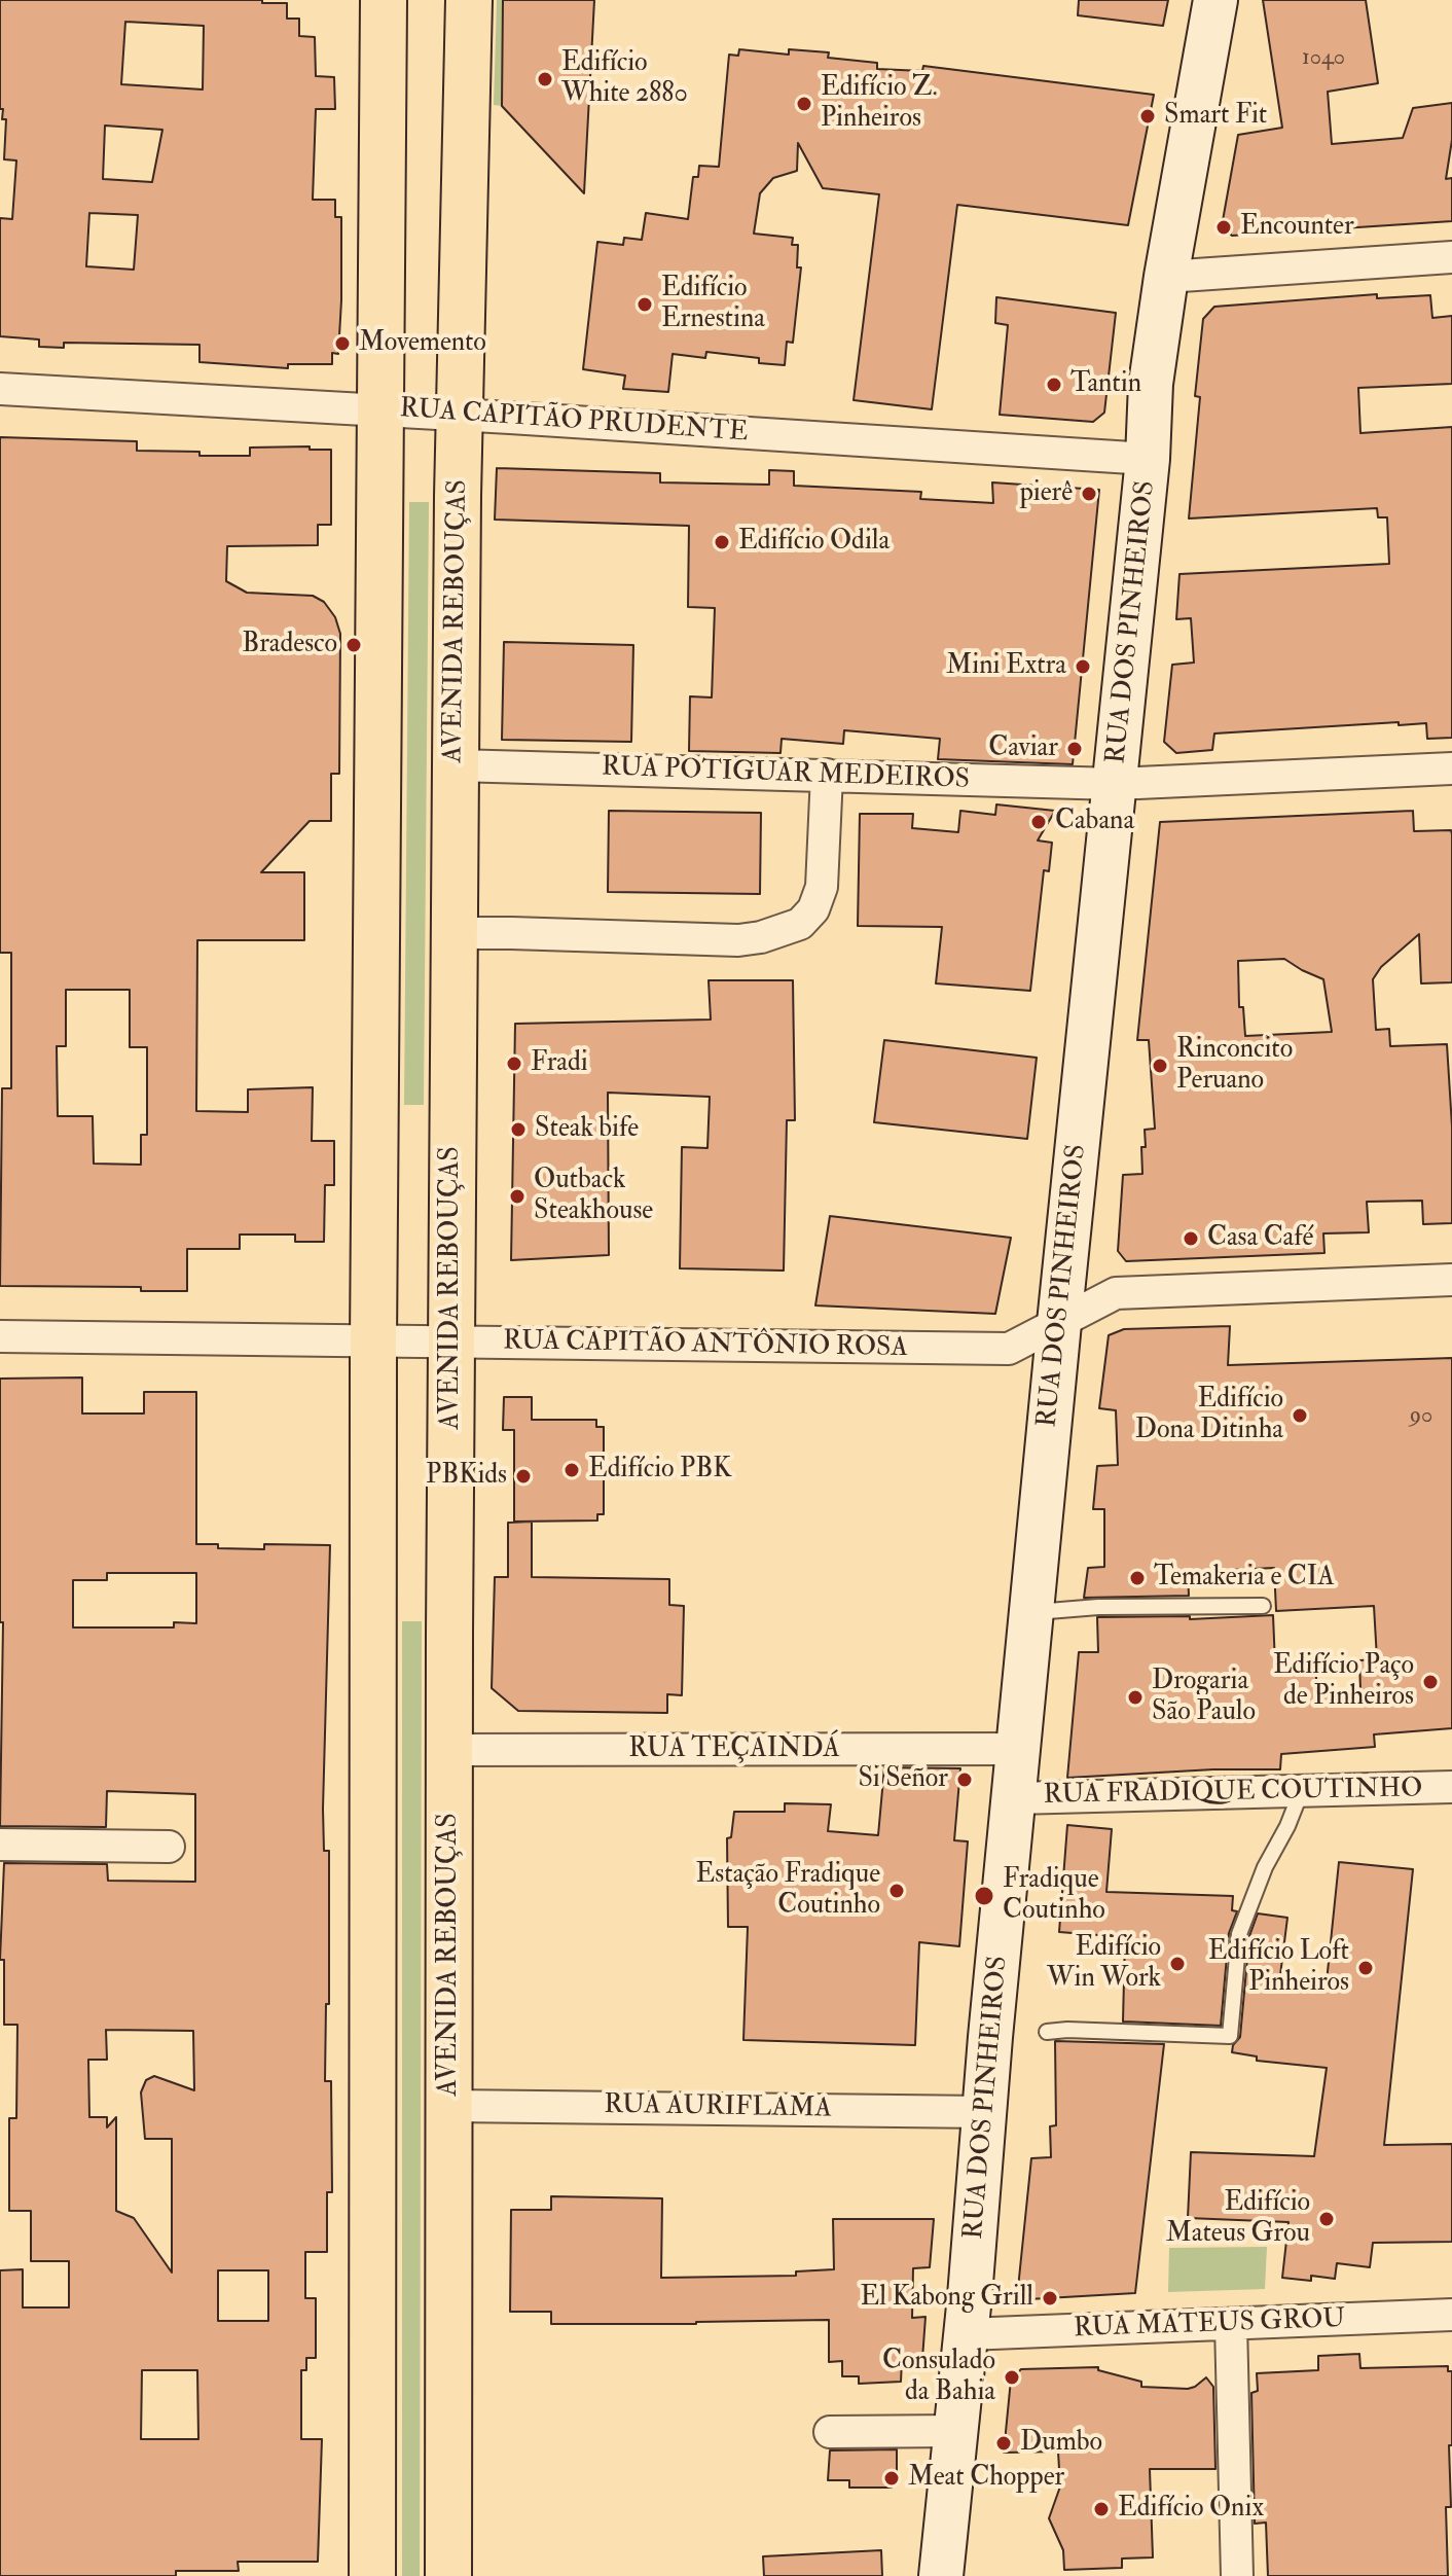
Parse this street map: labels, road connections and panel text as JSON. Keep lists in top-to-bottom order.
{
  "streets": {
    "main road": ["AVENIDA REBOUÇAS", "RUA DOS PINHEIROS"],
    "street": [
      "RUA CAPITÃO PRUDENTE",
      "RUA POTIGUAR MEDEIROS",
      "RUA CAPITÃO ANTÔNIO ROSA",
      "RUA TEÇAINDÁ",
      "RUA FRADIQUE COUTINHO",
      "RUA AURIFLAMA",
      "RUA MATEUS GROU"
    ]
  },
  "crossings": [
    ["RUA CAPITÃO PRUDENTE", "AVENIDA REBOUÇAS"],
    ["RUA CAPITÃO PRUDENTE", "RUA DOS PINHEIROS"],
    ["AVENIDA REBOUÇAS", "RUA POTIGUAR MEDEIROS"],
    ["AVENIDA REBOUÇAS", "RUA CAPITÃO ANTÔNIO ROSA"],
    ["AVENIDA REBOUÇAS", "RUA TEÇAINDÁ"],
    ["AVENIDA REBOUÇAS", "RUA AURIFLAMA"],
    ["RUA DOS PINHEIROS", "RUA POTIGUAR MEDEIROS"],
    ["RUA DOS PINHEIROS", "RUA CAPITÃO ANTÔNIO ROSA"],
    ["RUA DOS PINHEIROS", "RUA TEÇAINDÁ"],
    ["RUA DOS PINHEIROS", "RUA FRADIQUE COUTINHO"],
    ["RUA DOS PINHEIROS", "RUA AURIFLAMA"],
    ["RUA DOS PINHEIROS", "RUA MATEUS GROU"]
  ],
  "places": [
    "Edifício White 2880",
    "Edifício Z. Pinheiros",
    "Smart Fit",
    "Encounter",
    "Edifício Ernestina",
    "Movemento",
    "Tantin",
    "pierê",
    "Edifício Odila",
    "Bradesco",
    "Mini Extra",
    "Caviar",
    "Cabana",
    "Fradi",
    "Rinconcito Peruano",
    "Steak bife",
    "Outback Steakhouse",
    "Casa Café",
    "Edifício Dona Ditinha",
    "Edifício PBK",
    "PBKids",
    "Temakeria e CIA",
    "Edifício Paço de Pinheiros",
    "Drogaria São Paulo",
    "Si Señor",
    "Estação Fradique Coutinho",
    "Fradique Coutinho",
    "Edifício Win Work",
    "Edifício Loft Pinheiros",
    "Edifício Mateus Grou",
    "El Kabong Grill",
    "Consulado da Bahia",
    "Dumbo",
    "Meat Chopper",
    "Edifício Onix"
  ],
  "house_numbers": ["1040", "90"]
}
